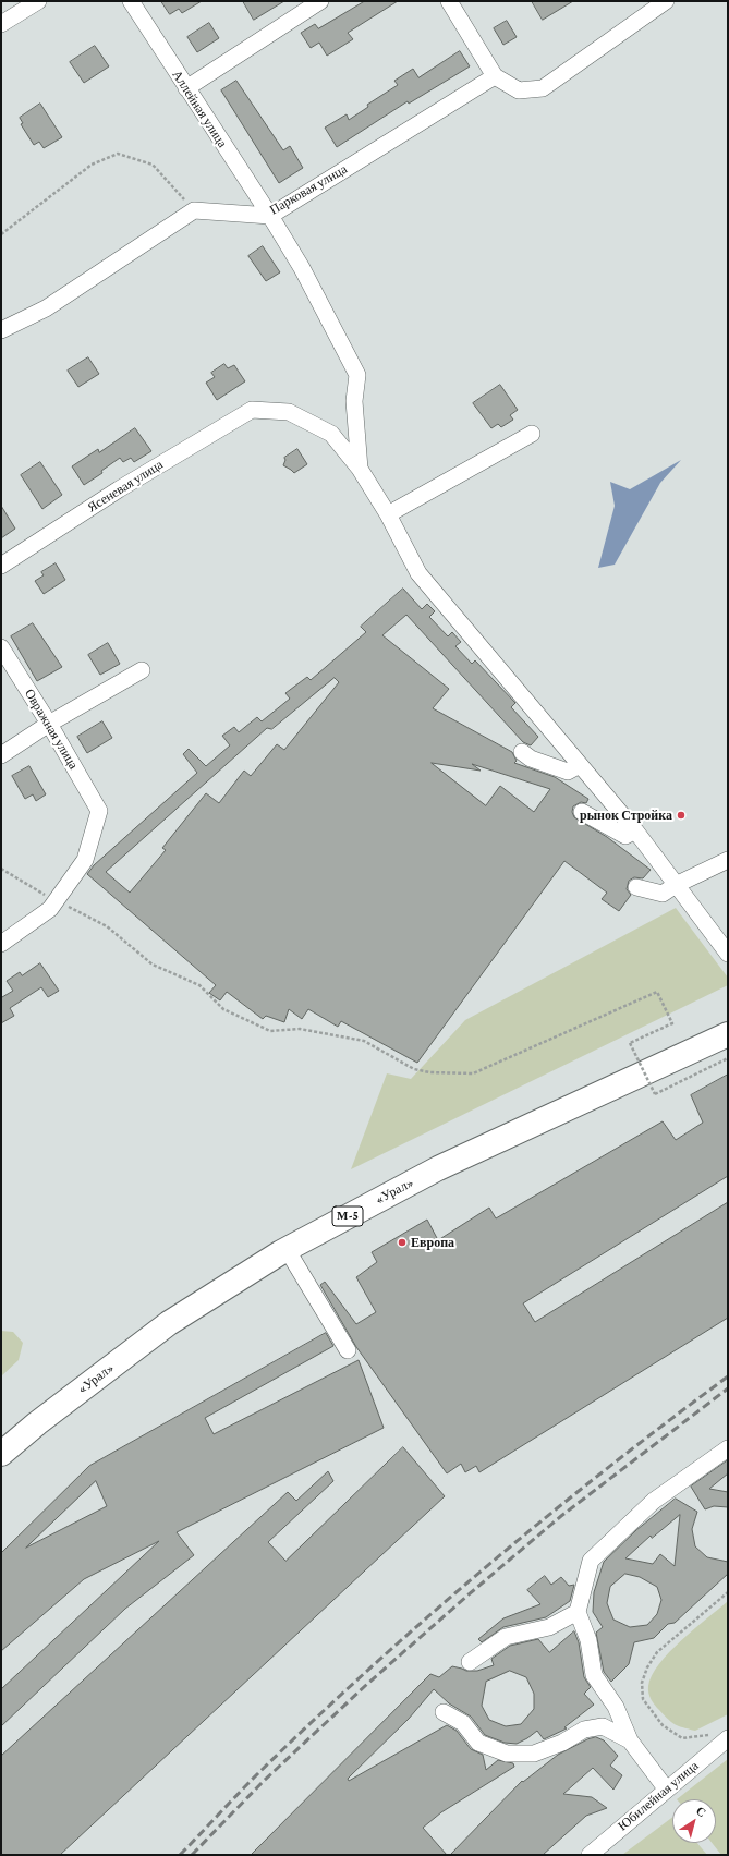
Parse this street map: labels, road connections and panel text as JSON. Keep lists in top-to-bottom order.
{
  "streets": {
    "highway": ["«Урал»", "М-5"],
    "street": [
      "Аллейная улица",
      "Парковая улица",
      "Ясеневая улица",
      "Овражная улица",
      "Юбилейная улица"
    ]
  },
  "crossings": [
    ["Аллейная улица", "Парковая улица"],
    ["Аллейная улица", "Ясеневая улица"]
  ],
  "places": ["рынок Стройка", "Европа"],
  "north": "top right"
}
